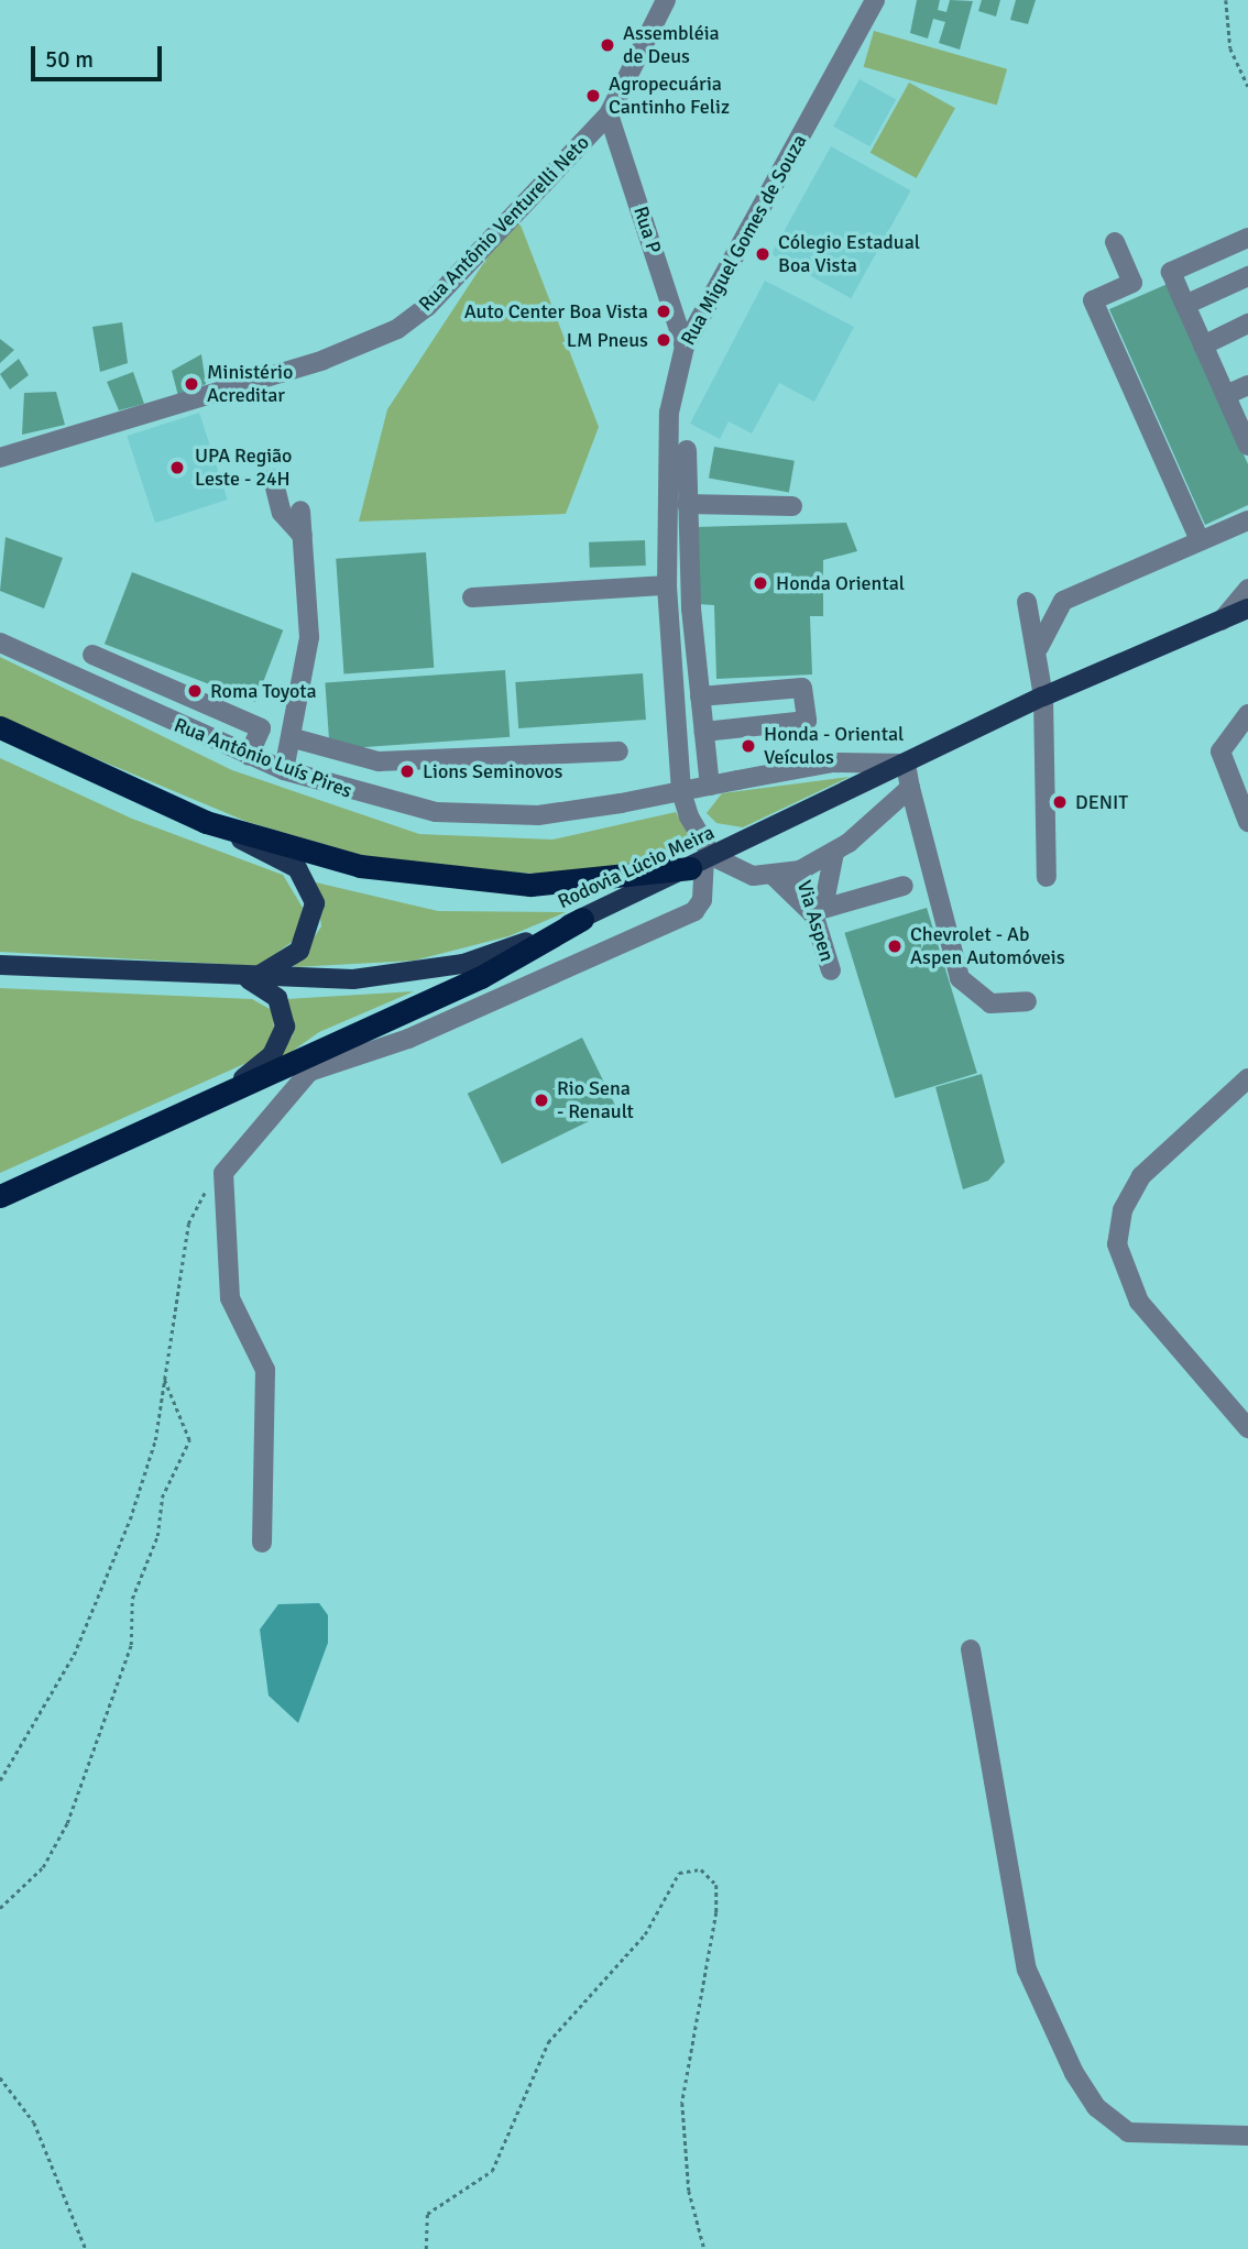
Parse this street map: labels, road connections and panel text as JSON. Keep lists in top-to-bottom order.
{
  "streets": {
    "main road": ["Rodovia Lúcio Meira"],
    "street": [
      "Rua Antônio Venturelli Neto",
      "Rua P",
      "Rua Miguel Gomes de Souza",
      "Rua Antônio Luís Pires",
      "Via Aspen"
    ]
  },
  "crossings": [
    ["Rua Antônio Venturelli Neto", "Rua P"],
    ["Rua P", "Rua Miguel Gomes de Souza"],
    ["Rua Miguel Gomes de Souza", "Rua Antônio Luís Pires"],
    ["Rua Miguel Gomes de Souza", "Rodovia Lúcio Meira"],
    ["Rua Antônio Luís Pires", "Rodovia Lúcio Meira"]
  ],
  "places": [
    "Assembléia de Deus",
    "Agropecuária Cantinho Feliz",
    "Cólegio Estadual Boa Vista",
    "Auto Center Boa Vista",
    "LM Pneus",
    "Ministério Acreditar",
    "UPA Região Leste - 24H",
    "Honda Oriental",
    "Roma Toyota",
    "Honda - Oriental Veículos",
    "Lions Seminovos",
    "DENIT",
    "Chevrolet - Ab Aspen Automóveis",
    "Rio Sena - Renault"
  ],
  "scale_bar": "50 m"
}
